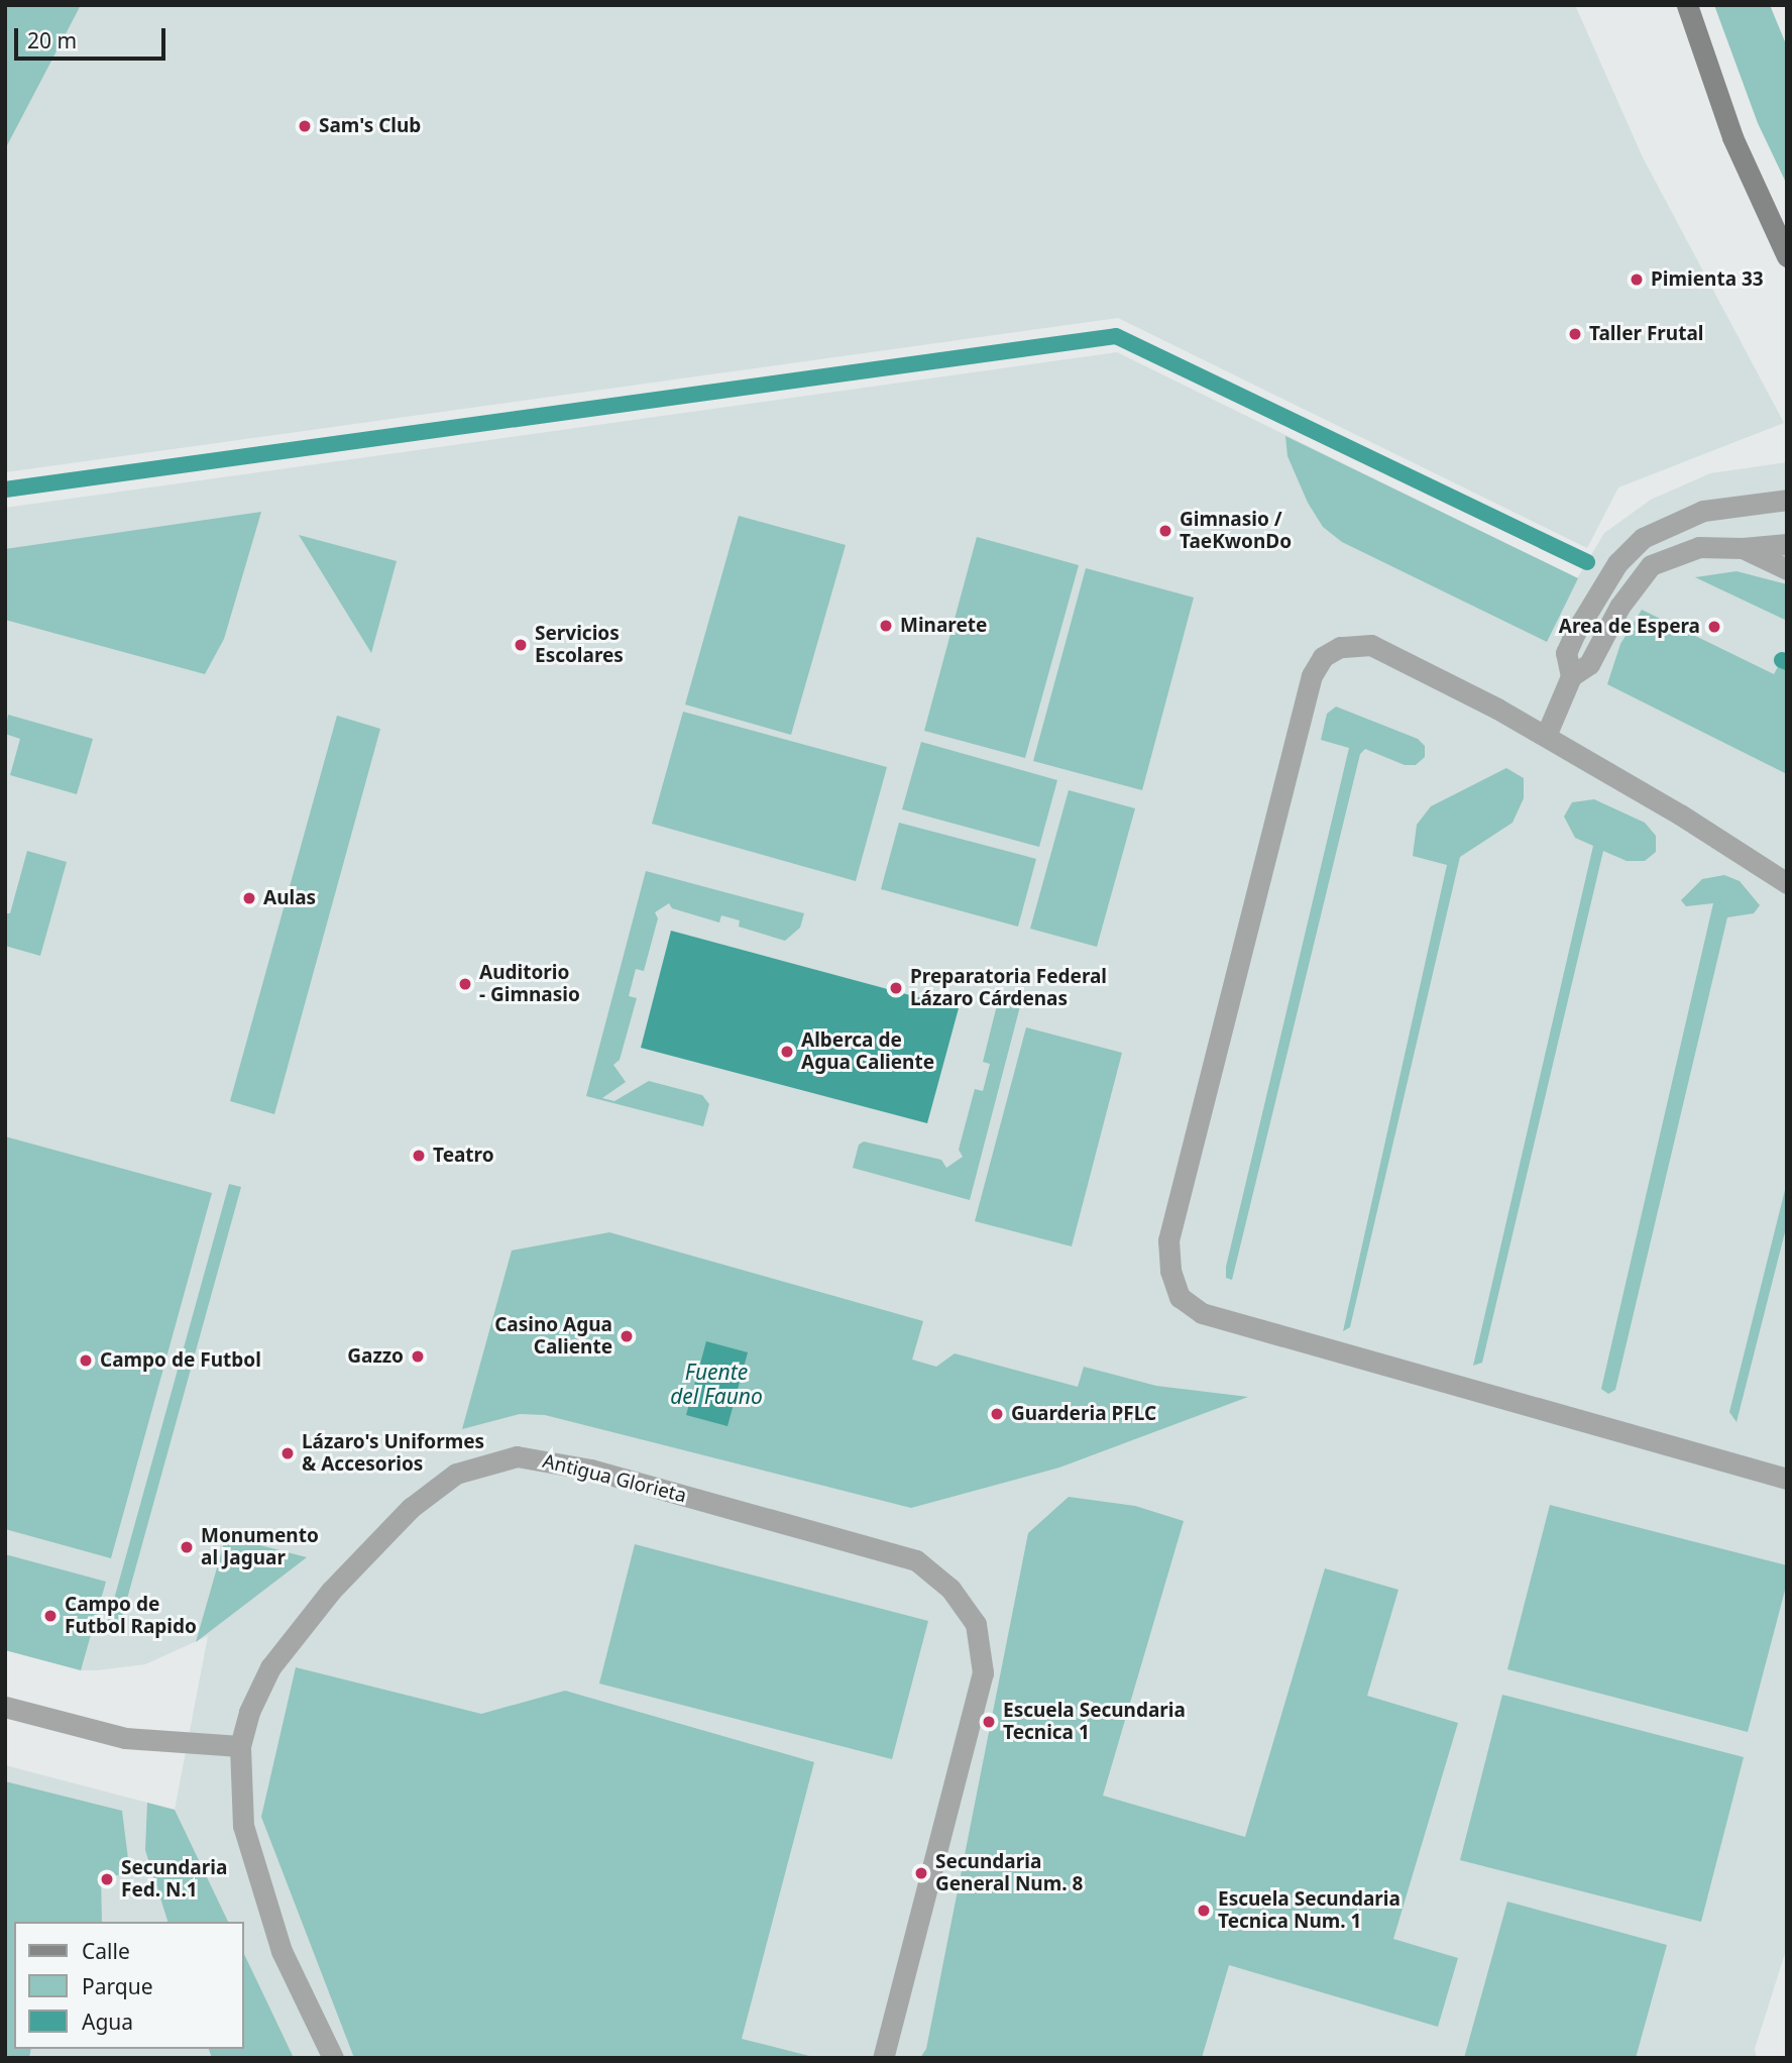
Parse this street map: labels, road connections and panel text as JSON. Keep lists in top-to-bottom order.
{
  "streets": {
    "street": ["Antigua Glorieta"]
  },
  "water": ["Fuente del Fauno"],
  "places": [
    "Sam's Club",
    "Pimienta 33",
    "Taller Frutal",
    "Gimnasio / TaeKwonDo",
    "Minarete",
    "Area de Espera",
    "Servicios Escolares",
    "Aulas",
    "Auditorio - Gimnasio",
    "Preparatoria Federal Lázaro Cárdenas",
    "Alberca de Agua Caliente",
    "Teatro",
    "Casino Agua Caliente",
    "Gazzo",
    "Campo de Futbol",
    "Guarderia PFLC",
    "Lázaro's Uniformes & Accesorios",
    "Monumento al Jaguar",
    "Campo de Futbol Rapido",
    "Escuela Secundaria Tecnica 1",
    "Secundaria General Num. 8",
    "Secundaria Fed. N.1",
    "Escuela Secundaria Tecnica Num. 1"
  ],
  "legend": ["Calle", "Parque", "Agua"],
  "scale_bar": "20 m"
}
